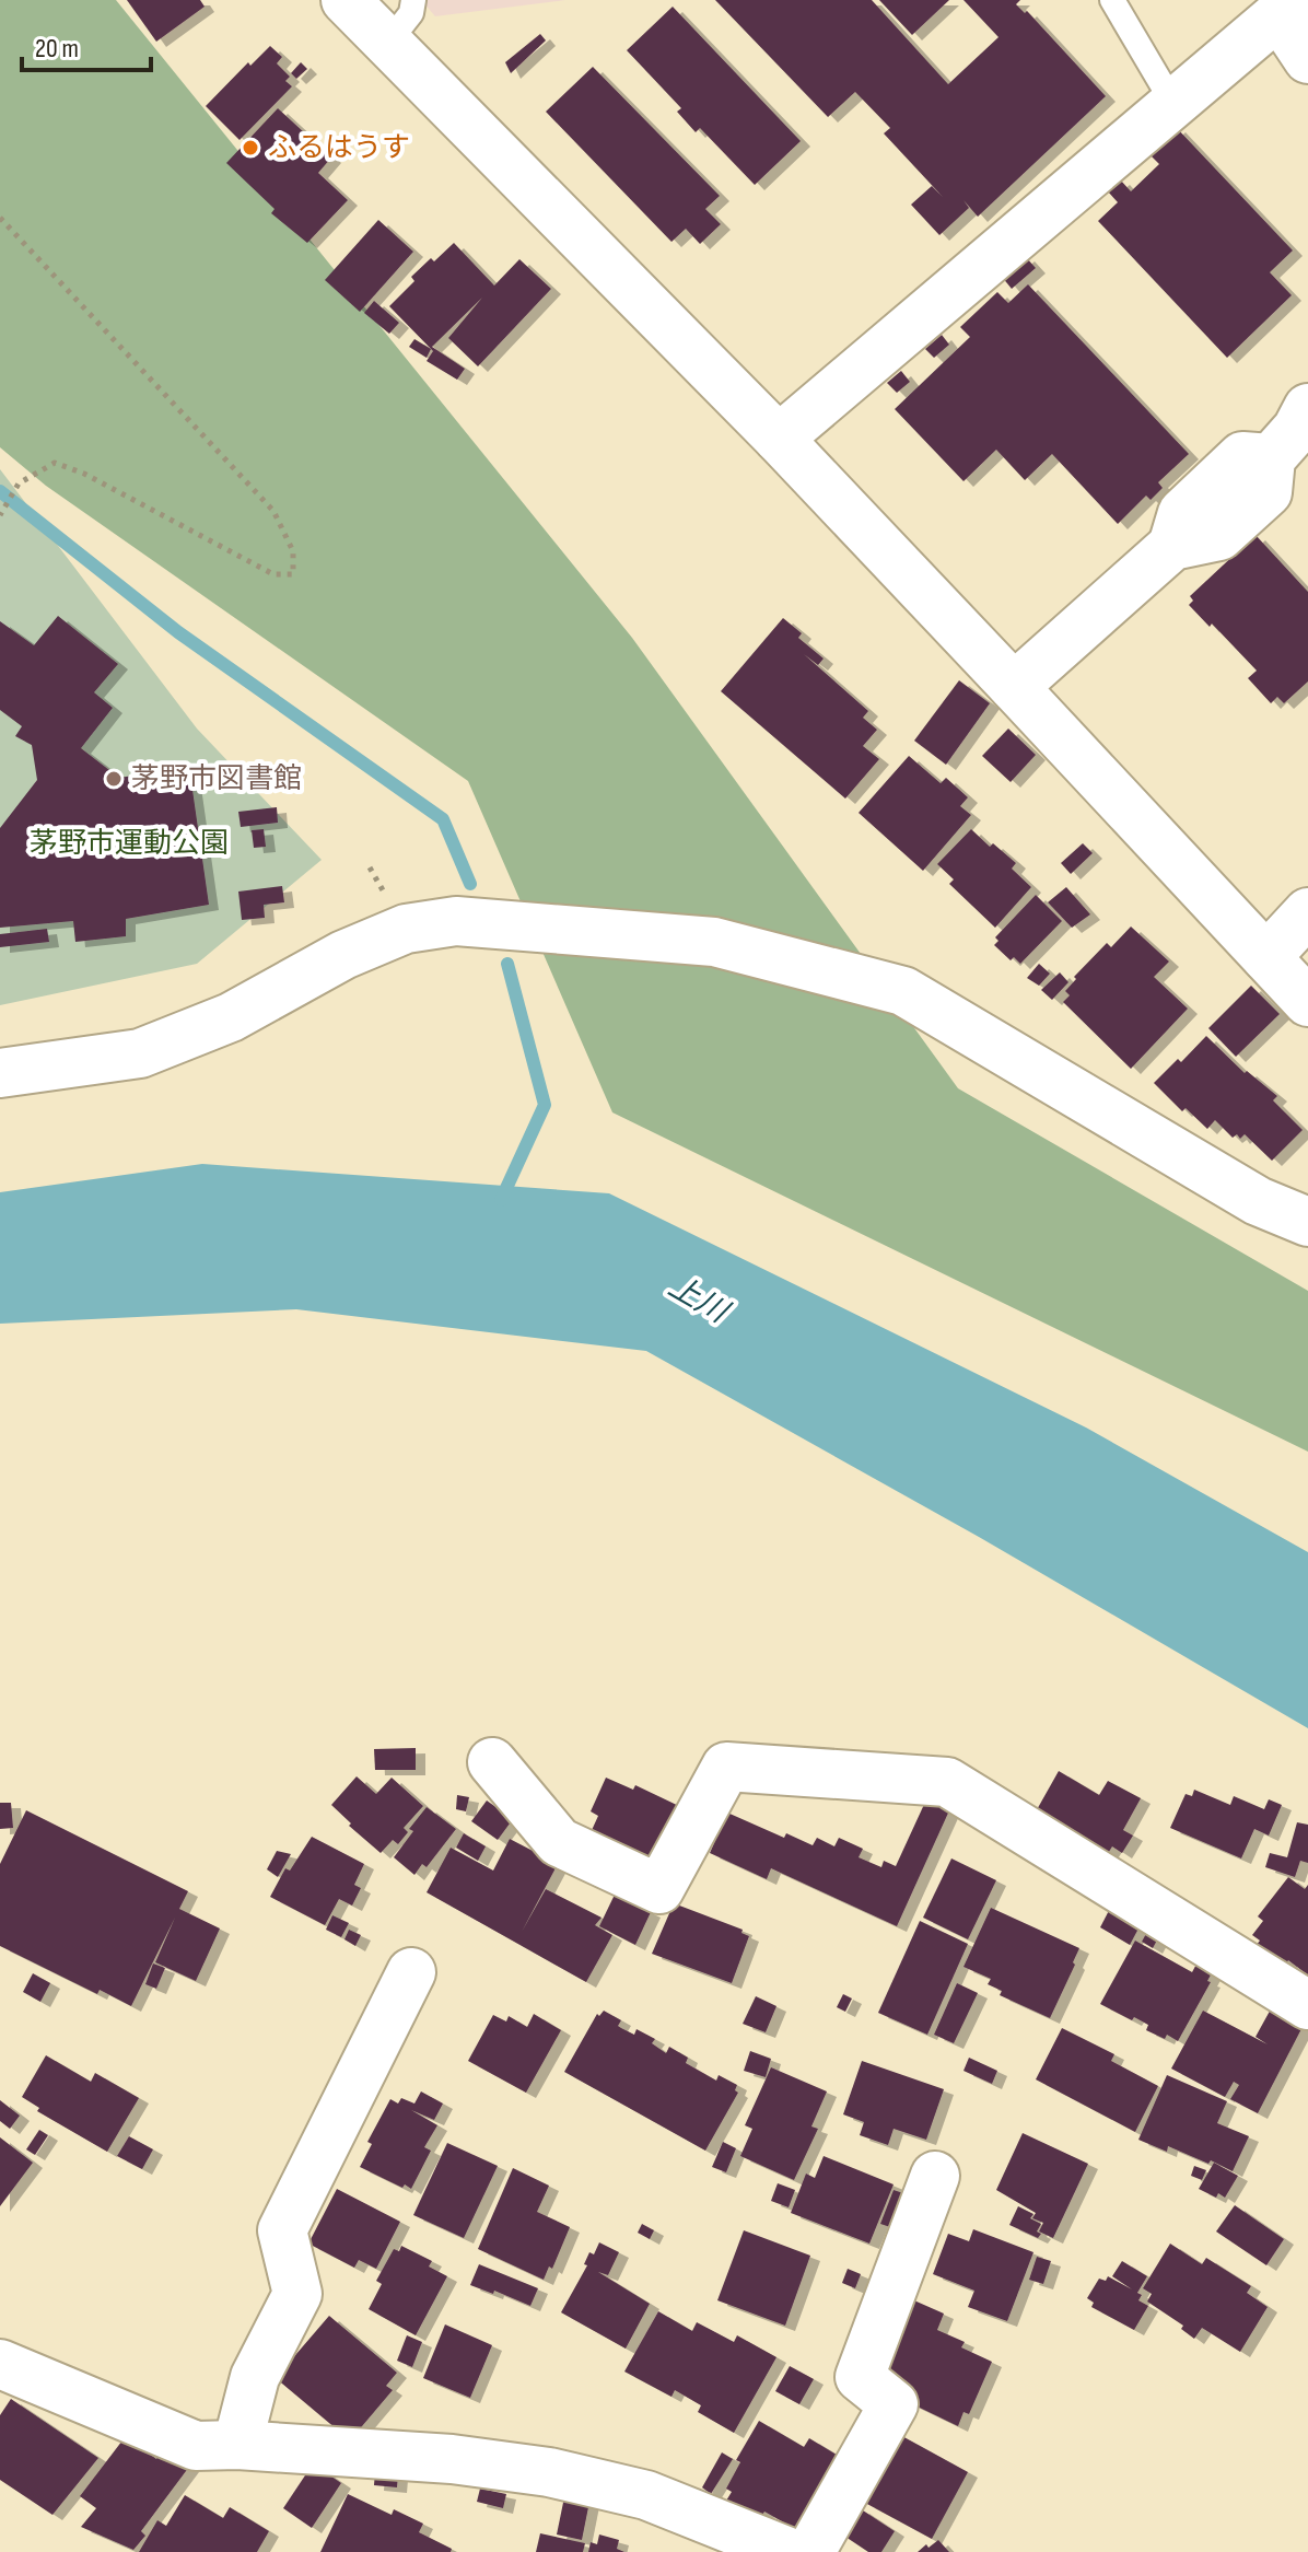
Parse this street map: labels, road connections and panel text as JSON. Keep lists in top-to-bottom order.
{
  "water": ["上川"],
  "parks": ["茅野市運動公園"],
  "places": ["ふるはうす", "茅野市図書館"],
  "scale_bar": "20 m"
}
